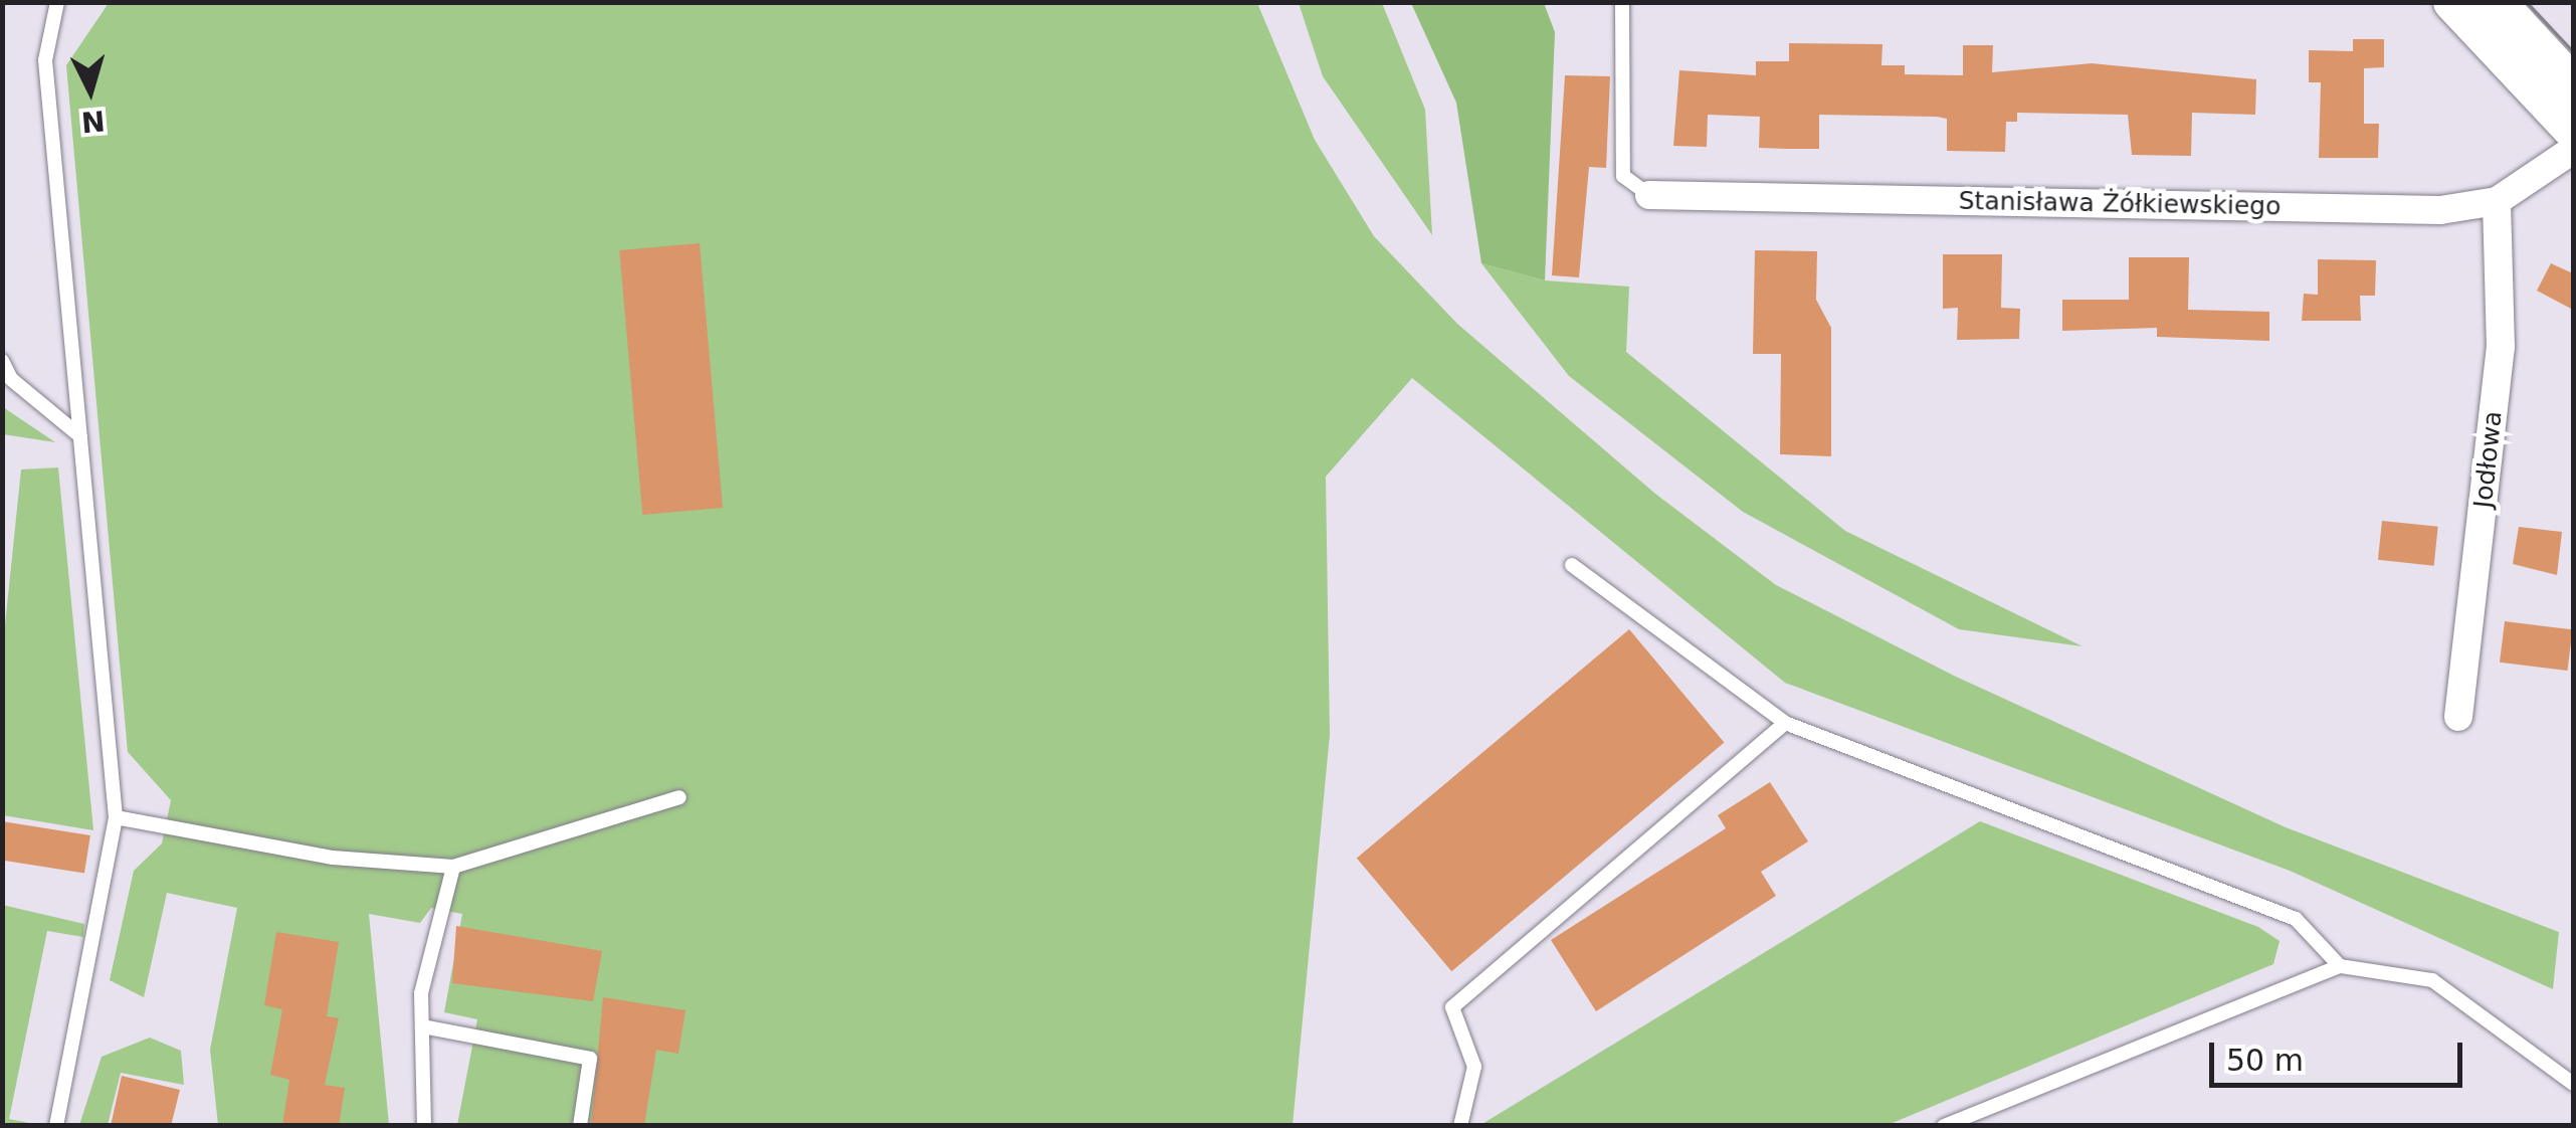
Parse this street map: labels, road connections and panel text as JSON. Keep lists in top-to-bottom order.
{
  "streets": {
    "street": ["Stanisława Żółkiewskiego", "Jodłowa"]
  },
  "crossings": [
    ["Stanisława Żółkiewskiego", "Jodłowa"]
  ],
  "scale_bar": "50 m",
  "north": "bottom"
}
